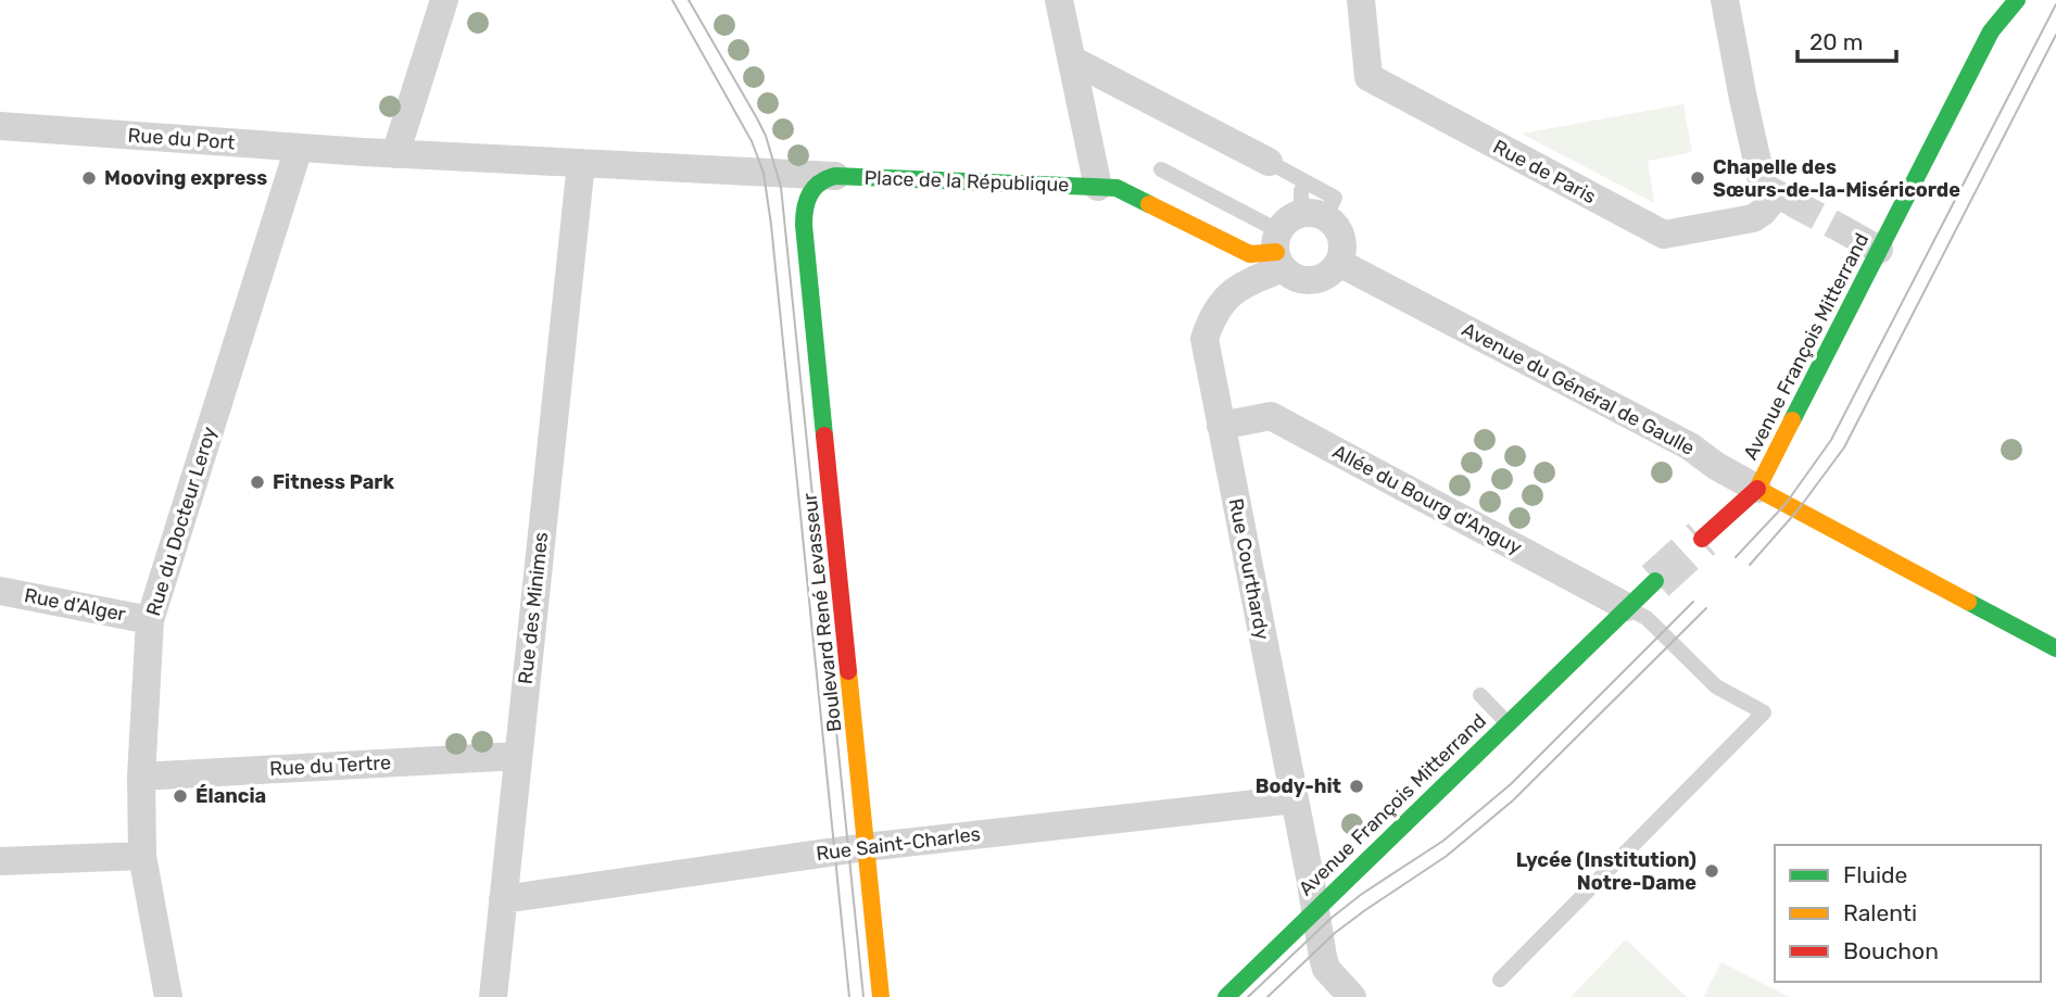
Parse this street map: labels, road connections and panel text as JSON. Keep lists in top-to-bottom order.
{
  "streets": {
    "main road": [
      "Place de la République",
      "Avenue François Mitterrand",
      "Avenue du Général de Gaulle",
      "Boulevard René Levasseur"
    ],
    "street": [
      "Rue du Port",
      "Rue de Paris",
      "Allée du Bourg d'Anguy",
      "Rue du Docteur Leroy",
      "Rue Courthardy",
      "Rue d'Alger",
      "Rue des Minimes",
      "Rue du Tertre",
      "Rue Saint-Charles"
    ]
  },
  "crossings": [
    ["Rue du Port", "Place de la République"],
    ["Rue du Port", "Rue du Docteur Leroy"],
    ["Place de la République", "Rue des Minimes"],
    ["Place de la République", "Boulevard René Levasseur"],
    ["Avenue François Mitterrand", "Avenue du Général de Gaulle"],
    ["Avenue François Mitterrand", "Allée du Bourg d'Anguy"],
    ["Avenue François Mitterrand", "Rue Courthardy"],
    ["Avenue du Général de Gaulle", "Rue Courthardy"],
    ["Allée du Bourg d'Anguy", "Rue Courthardy"],
    ["Rue du Docteur Leroy", "Rue d'Alger"],
    ["Rue du Docteur Leroy", "Rue du Tertre"],
    ["Rue Courthardy", "Rue Saint-Charles"],
    ["Rue des Minimes", "Rue du Tertre"],
    ["Rue des Minimes", "Rue Saint-Charles"],
    ["Boulevard René Levasseur", "Rue Saint-Charles"]
  ],
  "places": [
    "Mooving express",
    "Chapelle des Sœurs-de-la-Miséricorde",
    "Fitness Park",
    "Body-hit",
    "Élancia",
    "Lycée (Institution) Notre-Dame"
  ],
  "legend": ["Fluide", "Ralenti", "Bouchon"],
  "scale_bar": "20 m"
}
